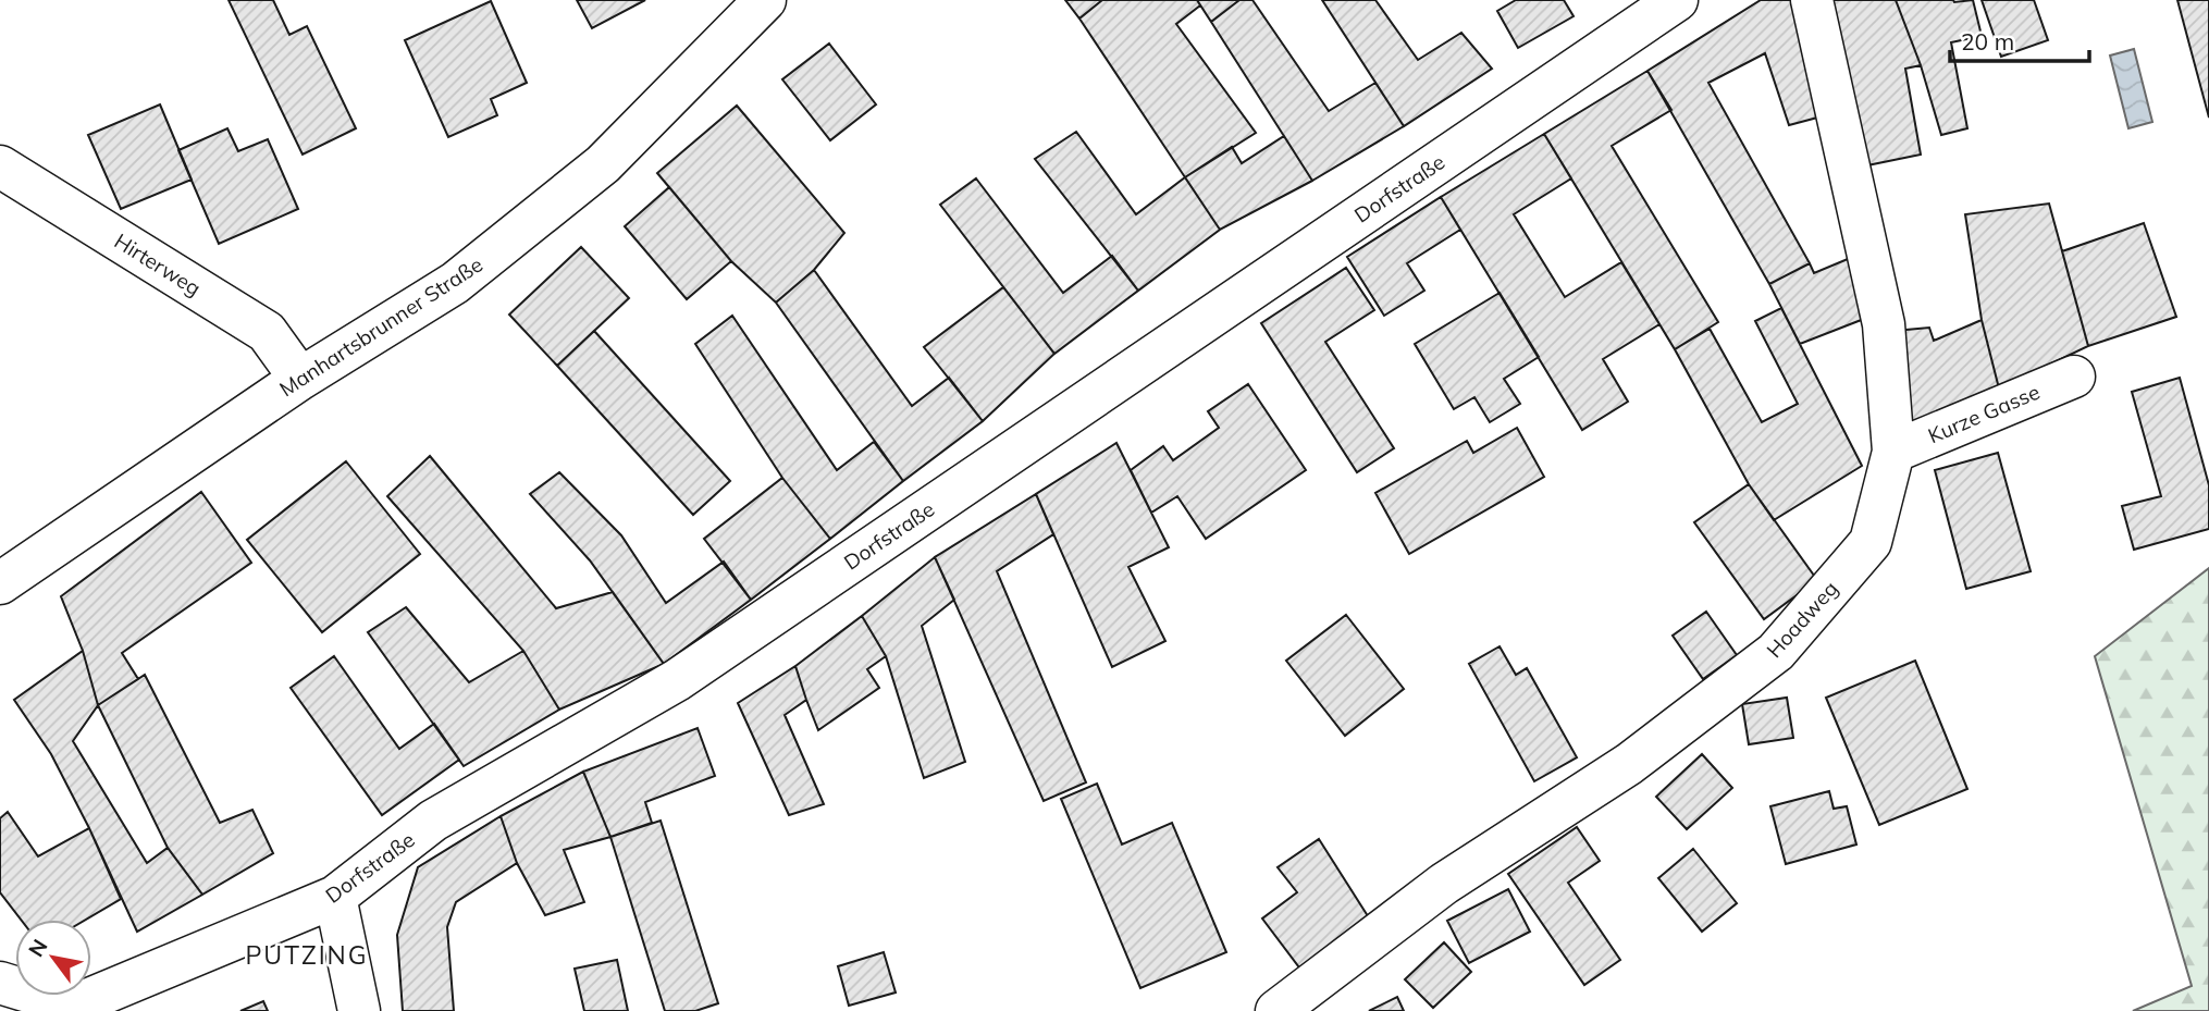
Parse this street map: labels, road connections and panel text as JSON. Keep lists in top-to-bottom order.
{
  "streets": {
    "street": [
      "Dorfstraße",
      "Hirterweg",
      "Manhartsbrunner Straße",
      "Kurze Gasse",
      "Hoadweg"
    ]
  },
  "crossings": [
    ["Hirterweg", "Manhartsbrunner Straße"],
    ["Kurze Gasse", "Hoadweg"]
  ],
  "districts": ["PUTZING"],
  "scale_bar": "20 m",
  "north": "top left"
}
